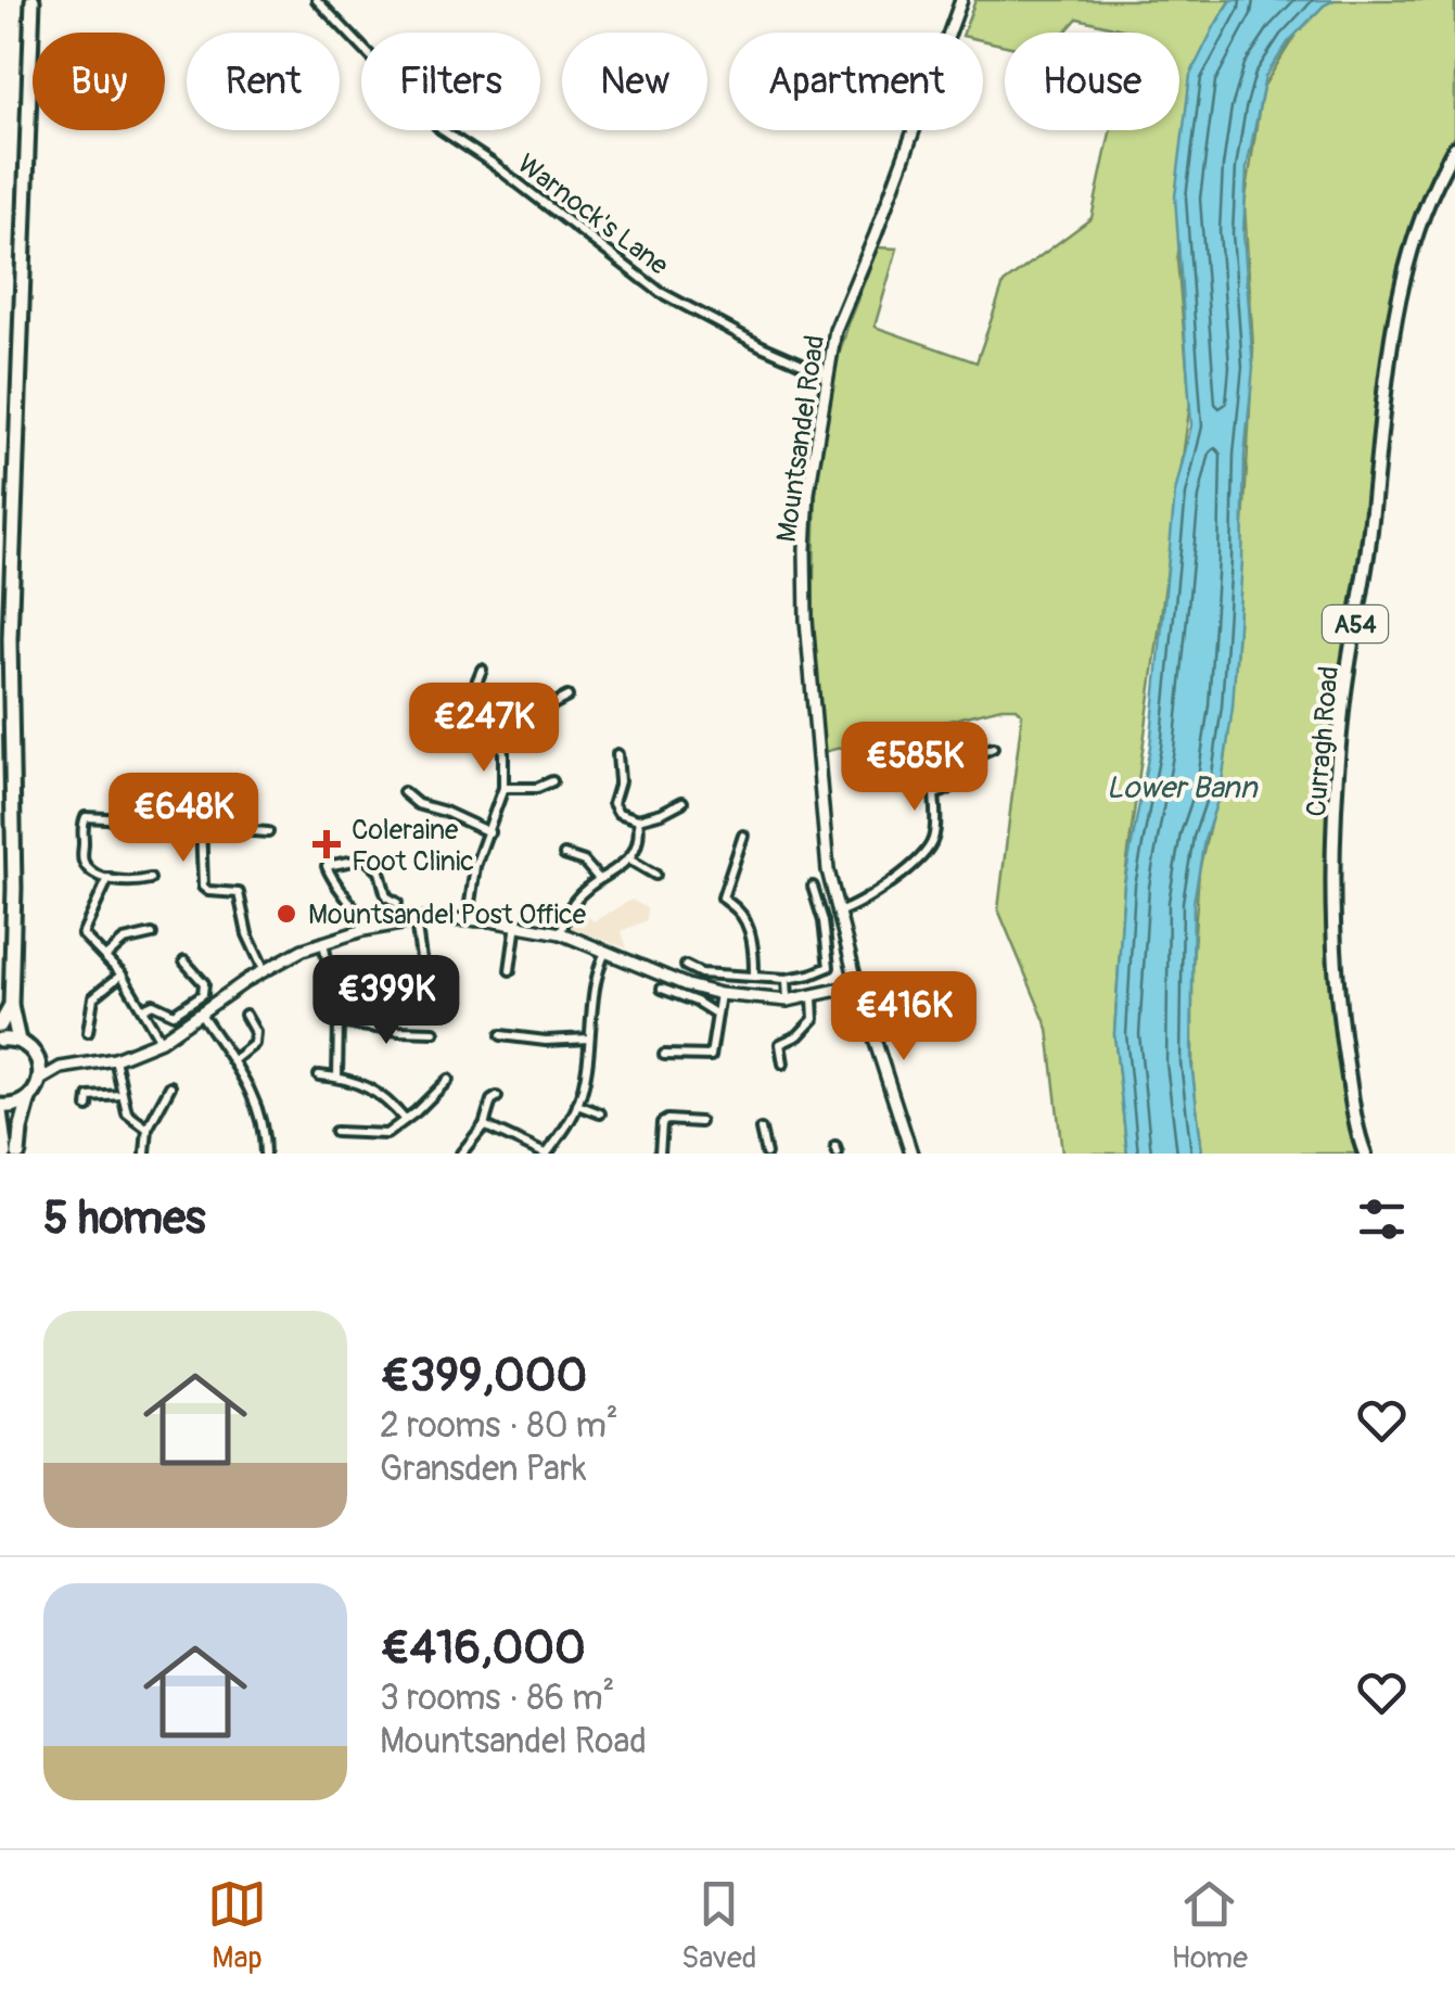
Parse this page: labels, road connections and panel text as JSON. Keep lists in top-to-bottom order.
{
  "streets": {
    "main road": ["A54", "Curragh Road"],
    "street": ["Warnock's Lane", "Mountsandel Road"]
  },
  "crossings": [
    ["Warnock's Lane", "Mountsandel Road"]
  ],
  "water": ["Lower Bann"],
  "places": {
    "health": ["Coleraine Foot Clinic"],
    "other": ["Mountsandel Post Office"]
  },
  "page": {
    "chip": [
      "Buy",
      "Rent",
      "Filters",
      "New",
      "Apartment",
      "House"
    ],
    "price": [
      "€247K",
      "€585K",
      "€648K",
      "€399K",
      "€416K"
    ],
    "heading": "5 homes",
    "list": [
      {
        "name": "€399,000",
        "note": "2 rooms · 80 m² · Gransden Park"
      },
      {
        "name": "€416,000",
        "note": "3 rooms · 86 m² · Mountsandel Road"
      }
    ],
    "tabs": ["Map", "Saved", "Home"]
  }
}
